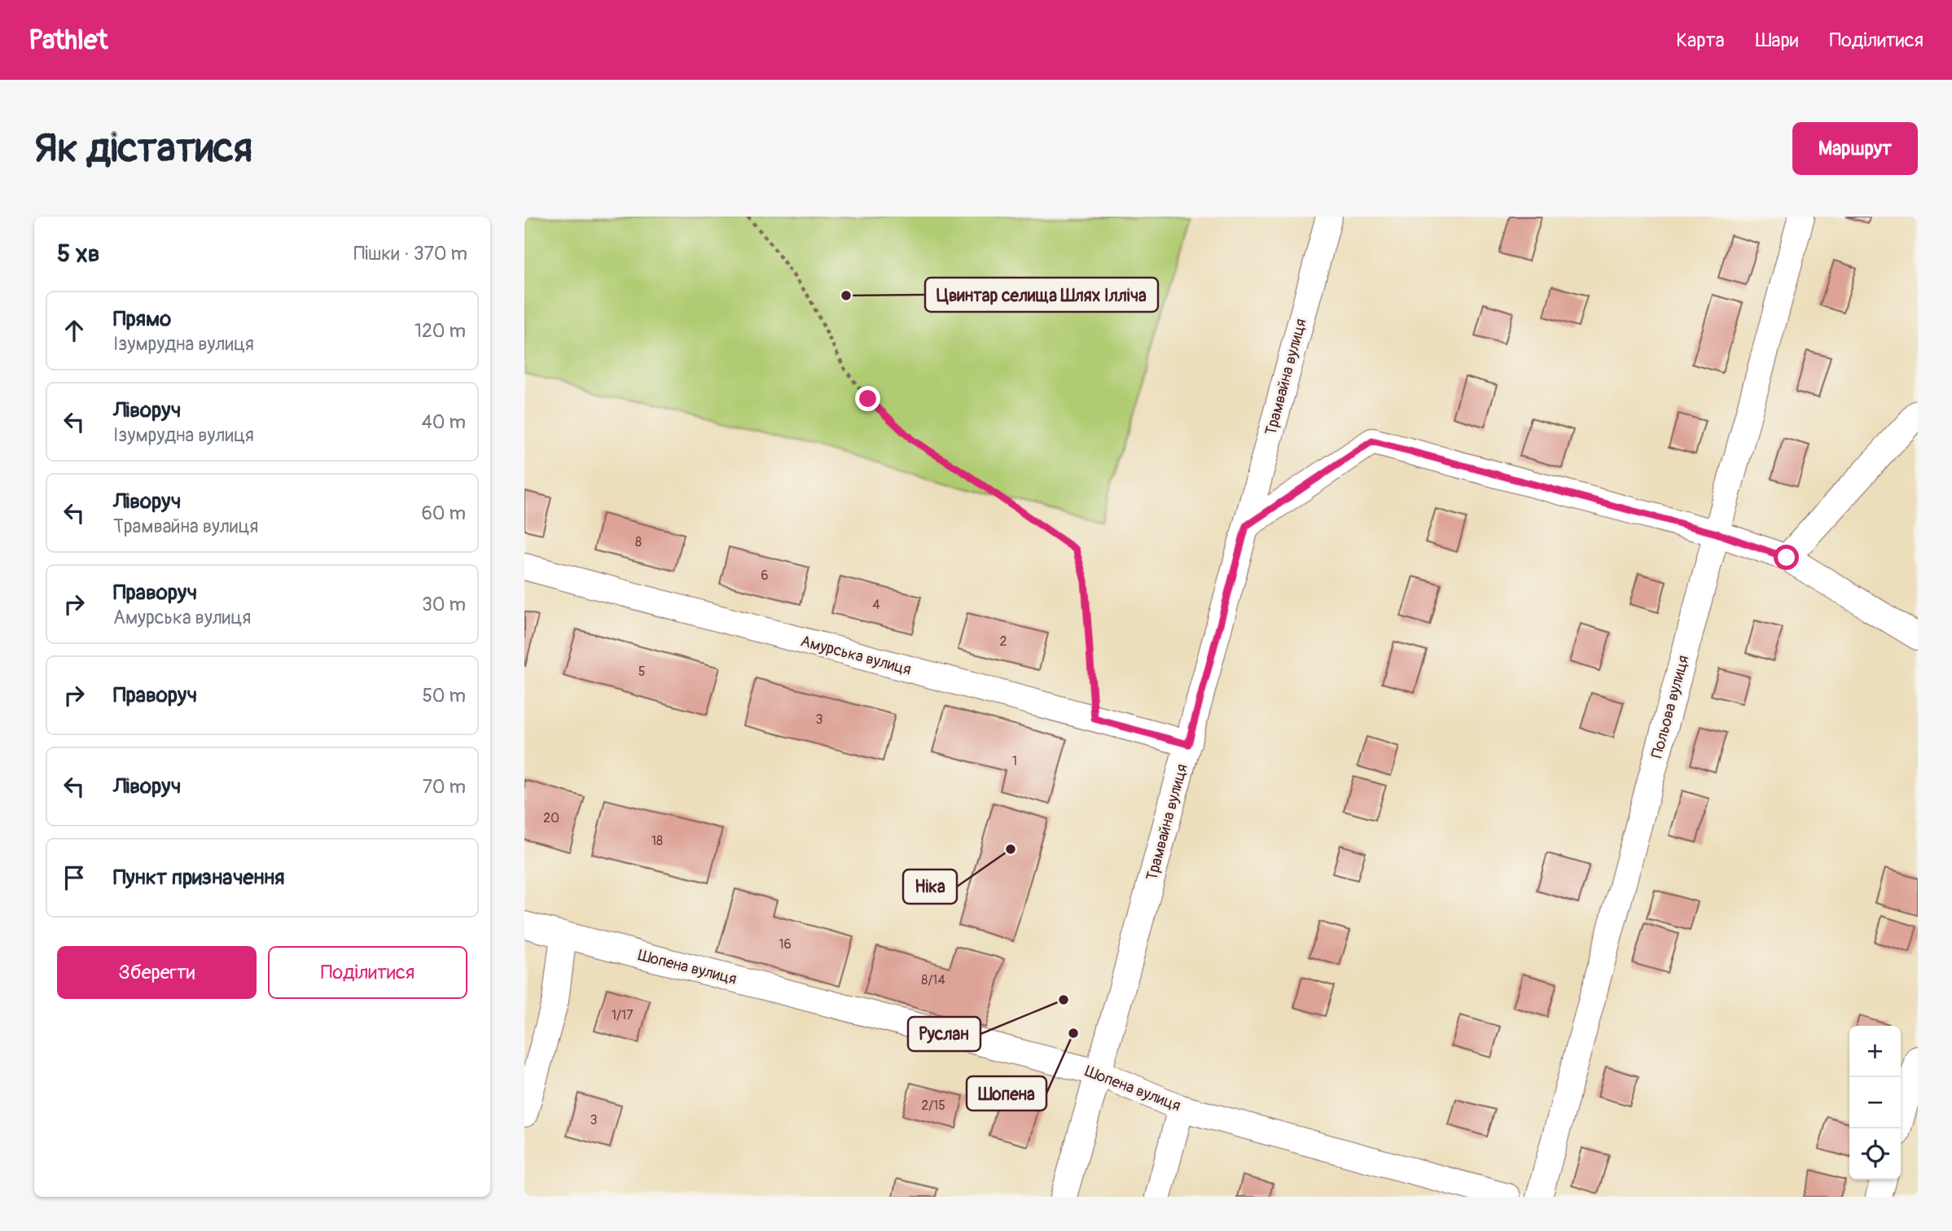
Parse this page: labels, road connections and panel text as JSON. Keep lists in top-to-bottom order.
{
  "streets": {
    "street": [
      "Трамвайна вулиця",
      "Амурська вулиця",
      "Польова вулиця",
      "Шопена вулиця"
    ]
  },
  "crossings": [
    ["Трамвайна вулиця", "Амурська вулиця"],
    ["Трамвайна вулиця", "Шопена вулиця"]
  ],
  "places": [
    "Цвинтар селища Шлях Ілліча",
    "Ніка",
    "Руслан",
    "Шопена"
  ],
  "house_numbers": [
    "8",
    "6",
    "4",
    "2",
    "5",
    "3",
    "1",
    "20",
    "18",
    "16",
    "8/14",
    "1/17",
    "2/15",
    "3"
  ],
  "page": {
    "header": "Pathlet",
    "nav": ["Карта", "Шари", "Поділитися"],
    "buttons": [
      "Маршрут",
      ["Зберегти", "Поділитися"]
    ],
    "title": "Як дістатися",
    "heading": ["5 хв", "Пішки · 370 m"],
    "list": [
      ["Прямо", "Ізумрудна вулиця", "120 m"],
      ["Ліворуч", "Ізумрудна вулиця", "40 m"],
      ["Ліворуч", "Трамвайна вулиця", "60 m"],
      ["Праворуч", "Амурська вулиця", "30 m"],
      ["Праворуч", "50 m"],
      ["Ліворуч", "70 m"],
      "Пункт призначення"
    ],
    "map_buttons": ["+", "−"]
  }
}
